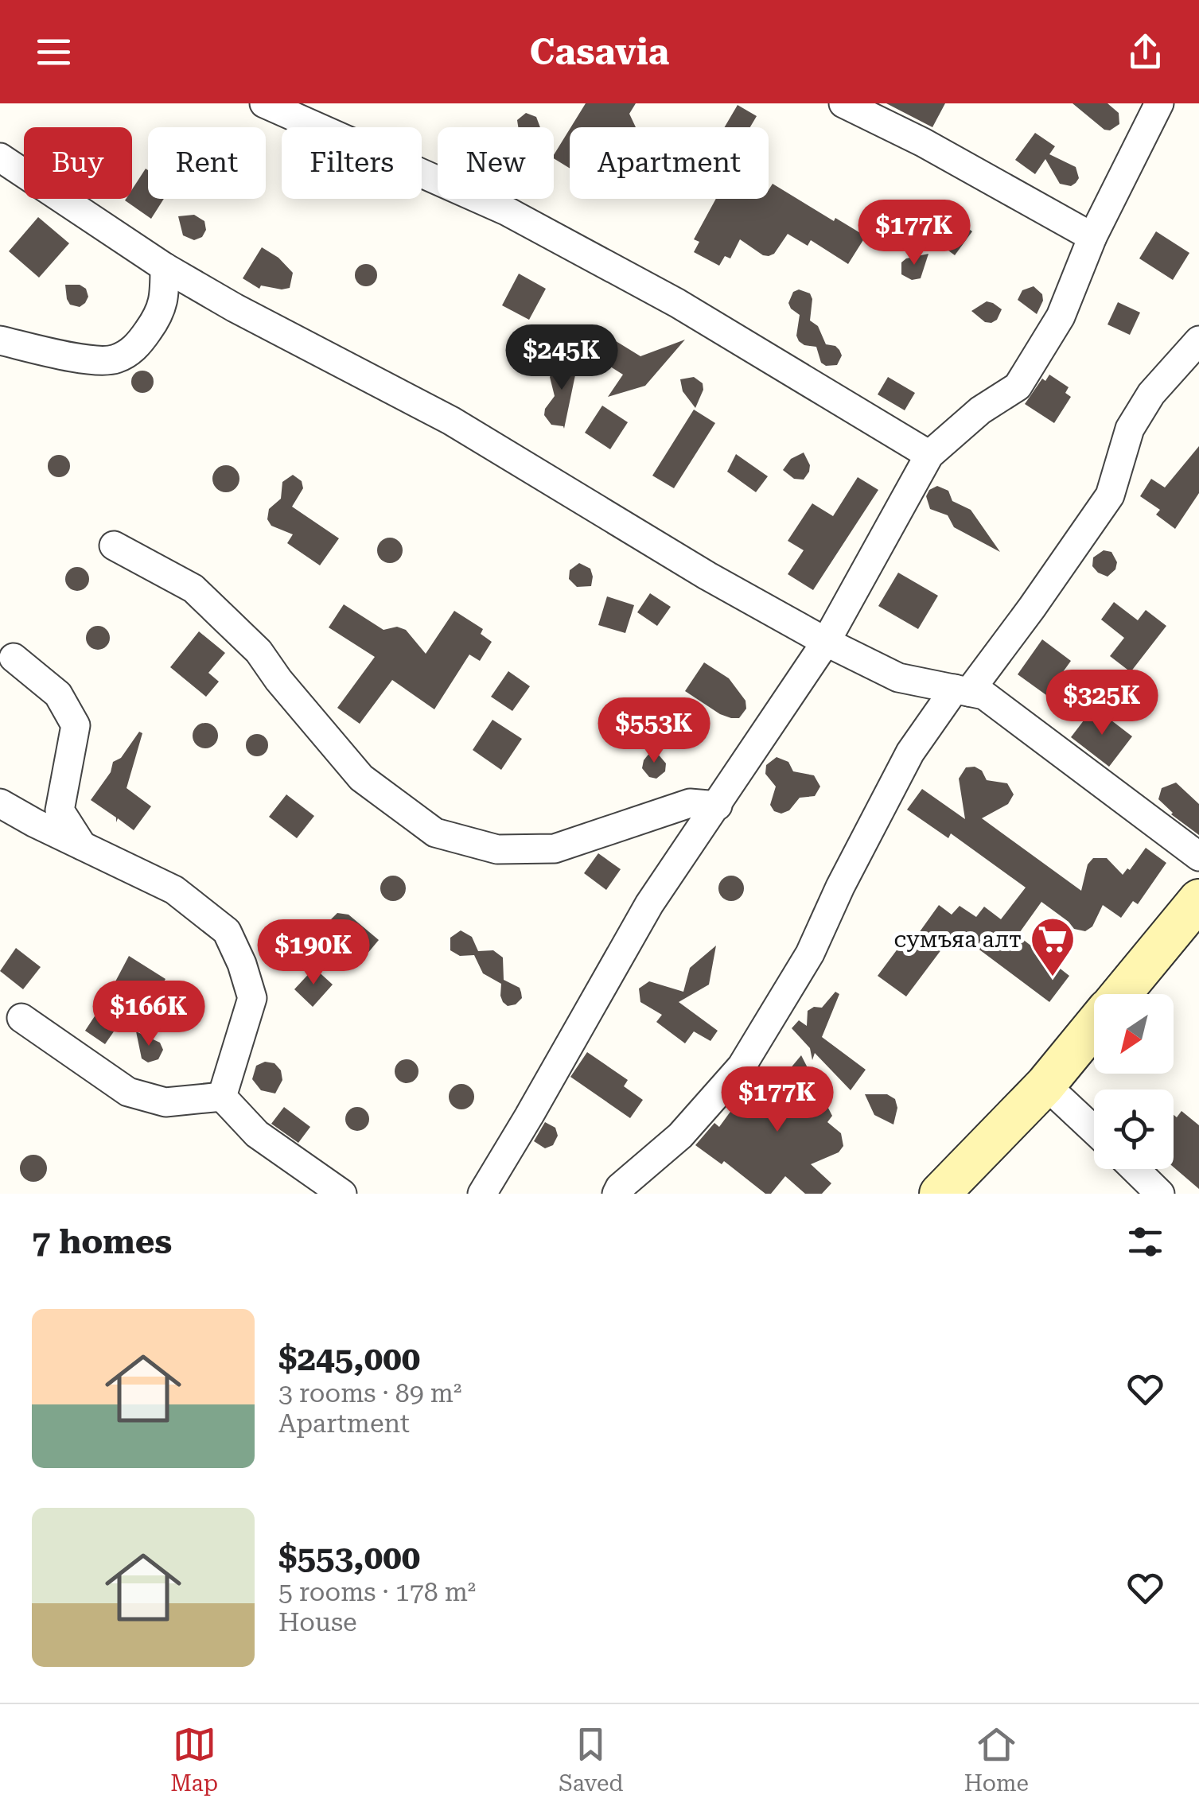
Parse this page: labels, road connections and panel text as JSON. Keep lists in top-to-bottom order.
{
  "places": {
    "supermarket": ["сумъяа алт"]
  },
  "north": "bottom left",
  "page": {
    "header": "Casavia",
    "chip": [
      "Buy",
      "Rent",
      "Filters",
      "New",
      "Apartment"
    ],
    "price": [
      "$177K",
      "$245K",
      "$325K",
      "$553K",
      "$190K",
      "$166K",
      "$177K"
    ],
    "heading": "7 homes",
    "list": [
      {
        "name": "$245,000",
        "note": "3 rooms · 89 m² · Apartment"
      },
      {
        "name": "$553,000",
        "note": "5 rooms · 178 m² · House"
      }
    ],
    "tabs": ["Map", "Saved", "Home"]
  }
}
